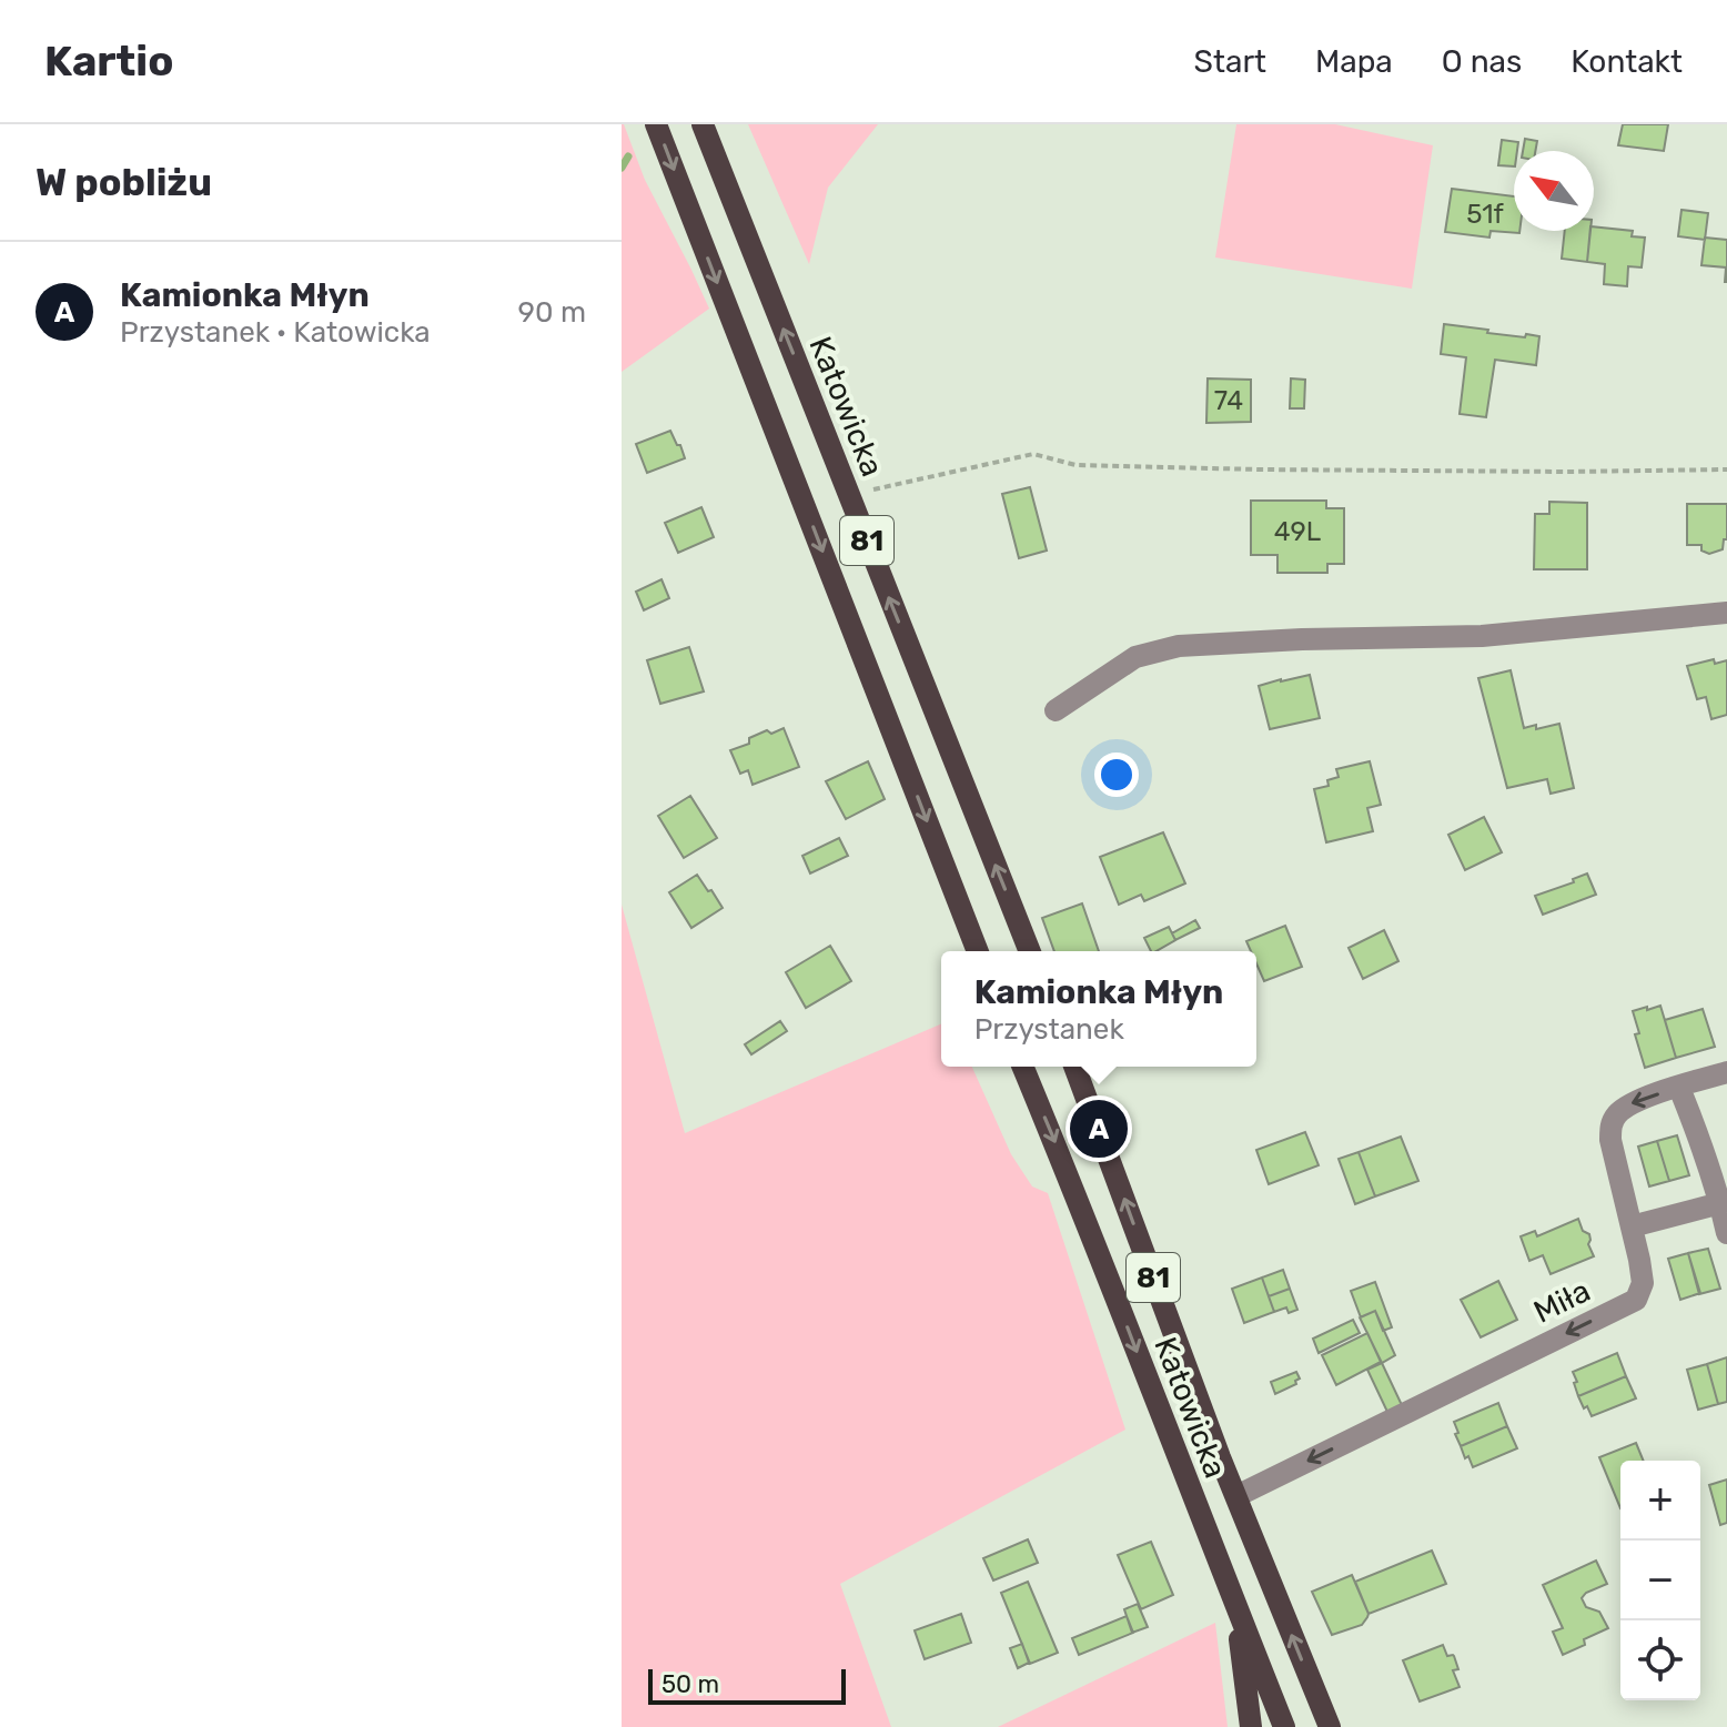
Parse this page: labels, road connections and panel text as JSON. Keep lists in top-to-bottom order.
{
  "streets": {
    "main road": ["Katowicka", "81"],
    "street": ["Miła"]
  },
  "crossings": [
    ["Katowicka", "Miła"]
  ],
  "one_way": ["Miła"],
  "house_numbers": ["51f", "74", "49L"],
  "scale_bar": "50 m",
  "north": "top left",
  "page": {
    "header": "Kartio",
    "nav": [
      "Start",
      "Mapa",
      "O nas",
      "Kontakt"
    ],
    "heading": "W pobliżu",
    "list": [
      {
        "mark": "A",
        "name": "Kamionka Młyn",
        "note": "Przystanek · Katowicka",
        "value": "90 m"
      }
    ],
    "popup": ["Kamionka Młyn", "Przystanek"],
    "pins": "A",
    "map_buttons": ["+", "−"],
    "scale": "50 m"
  }
}
